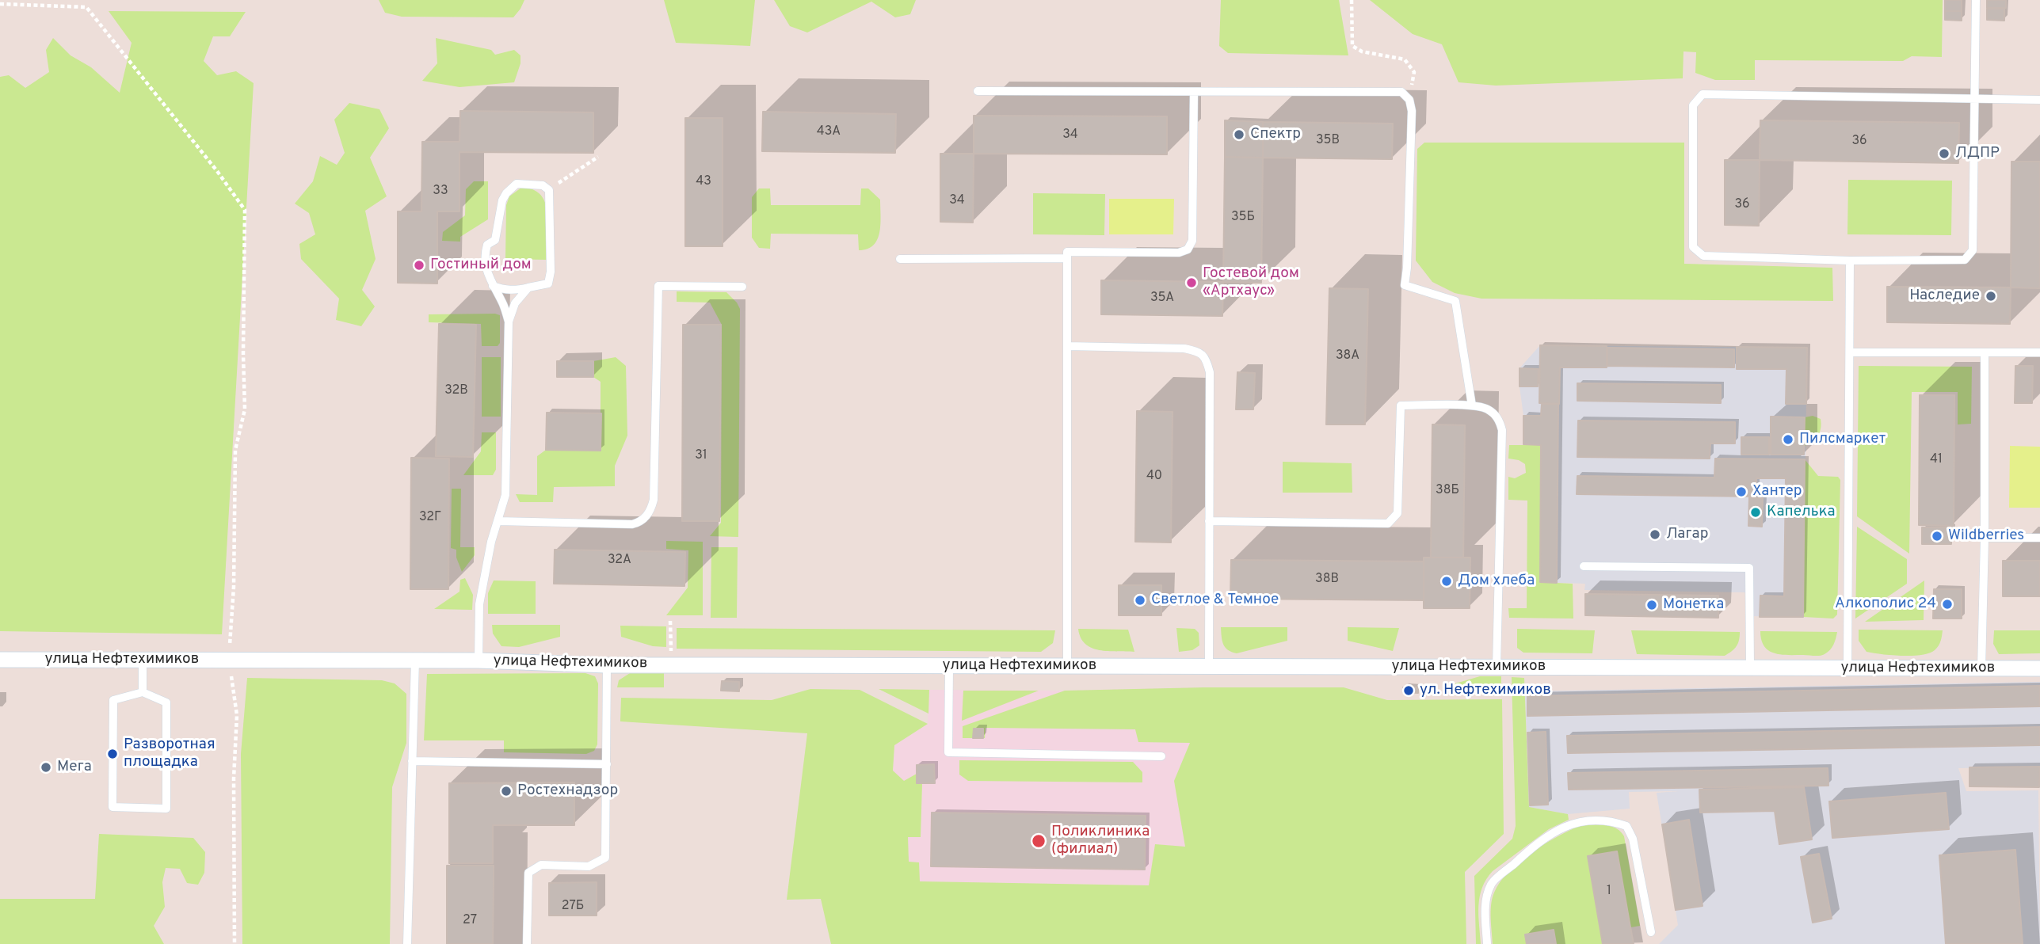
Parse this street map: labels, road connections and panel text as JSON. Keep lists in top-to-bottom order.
{
  "streets": {
    "street": ["улица Нефтехимиков"]
  },
  "places": [
    "Спектр",
    "ЛДПР",
    "Гостиный дом",
    "Гостевой дом «Артхаус»",
    "Наследие",
    "Пилсмаркет",
    "Хантер",
    "Капелька",
    "Лагар",
    "Wildberries",
    "Дом хлеба",
    "Светлое & Темное",
    "Алкополис 24",
    "Монетка",
    "ул. Нефтехимиков",
    "Разворотная площадка",
    "Мега",
    "Ростехнадзор",
    "Поликлиника (филиал)"
  ],
  "house_numbers": [
    "43А",
    "34",
    "35В",
    "36",
    "43",
    "33",
    "34",
    "36",
    "35Б",
    "35А",
    "38А",
    "32В",
    "31",
    "41",
    "40",
    "38Б",
    "32Г",
    "32А",
    "38В",
    "1",
    "27Б",
    "27"
  ]
}
